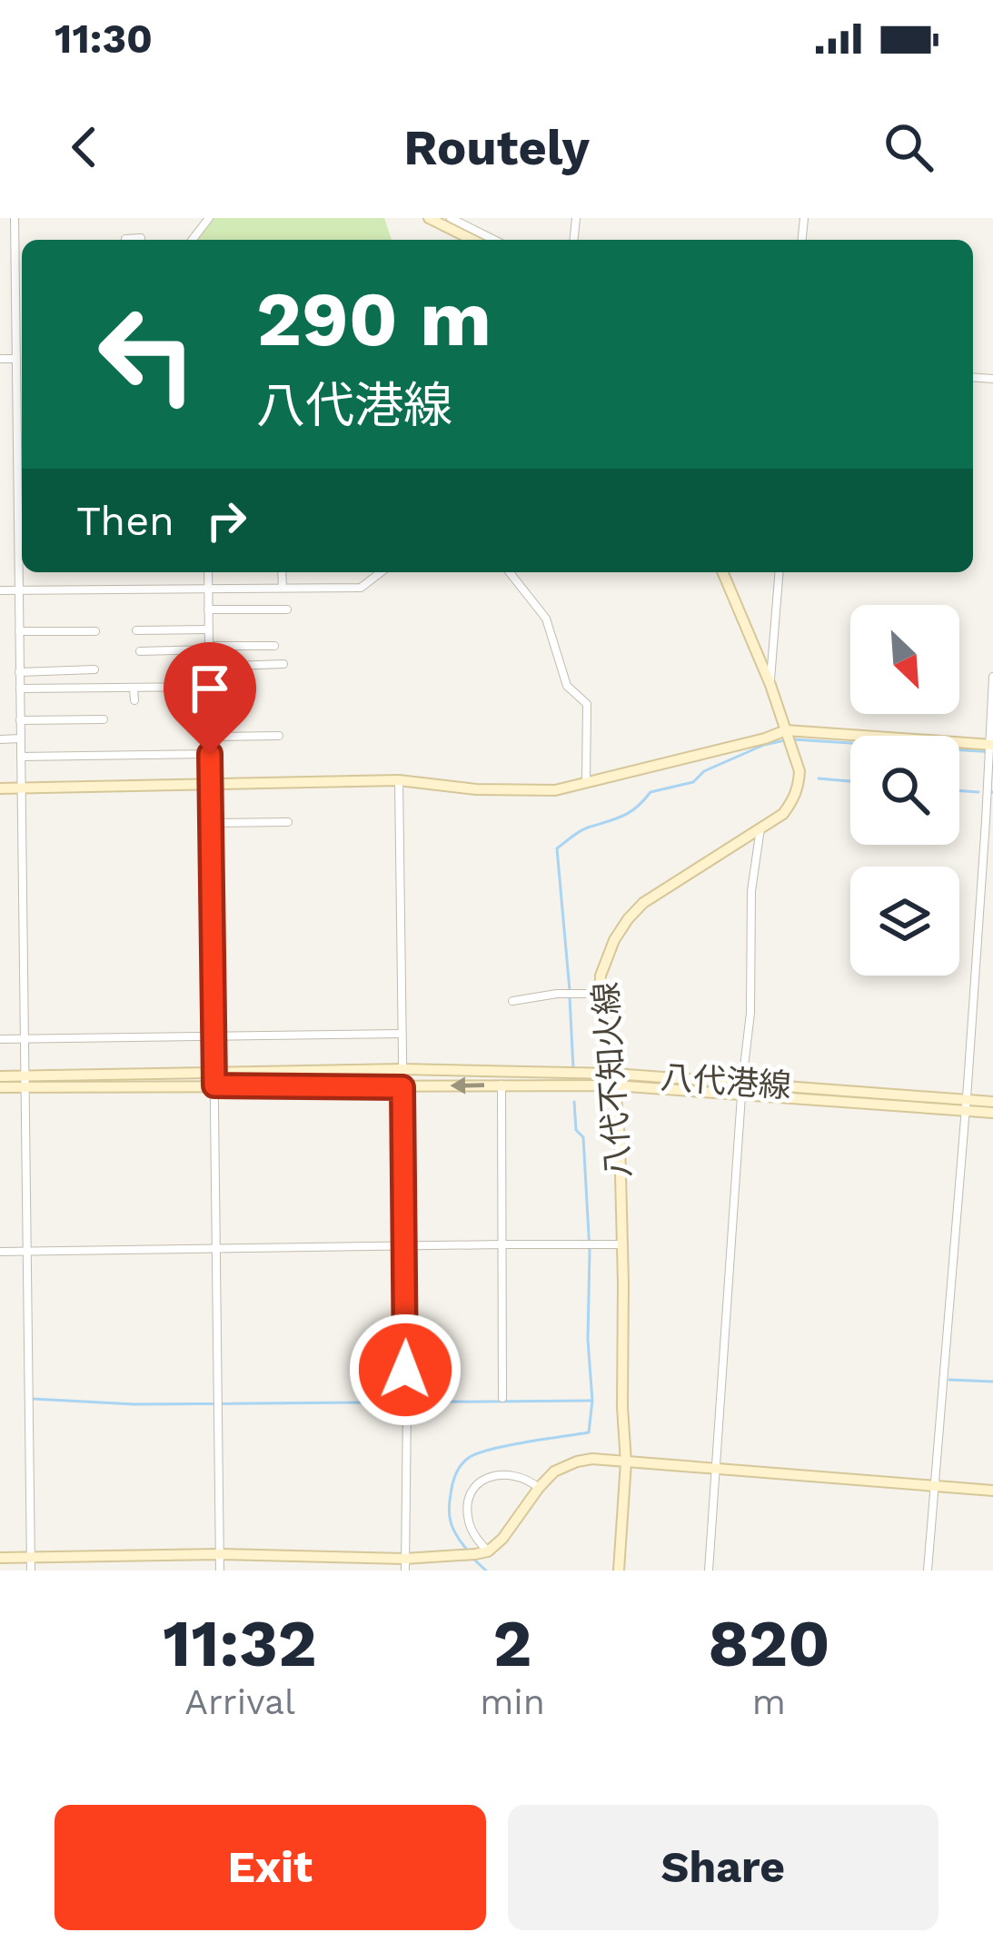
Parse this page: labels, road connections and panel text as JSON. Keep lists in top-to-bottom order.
{
  "streets": {
    "main road": ["八代不知火線", "八代港線"]
  },
  "crossings": [
    ["八代不知火線", "八代港線"]
  ],
  "north": "bottom right",
  "page": {
    "status": "11:30",
    "header": "Routely",
    "turn": ["290 m", "八代港線"],
    "then": "Then",
    "eta": [
      "11:32",
      "Arrival",
      "2",
      "min",
      "820",
      "m"
    ],
    "buttons": ["Exit", "Share"]
  }
}
